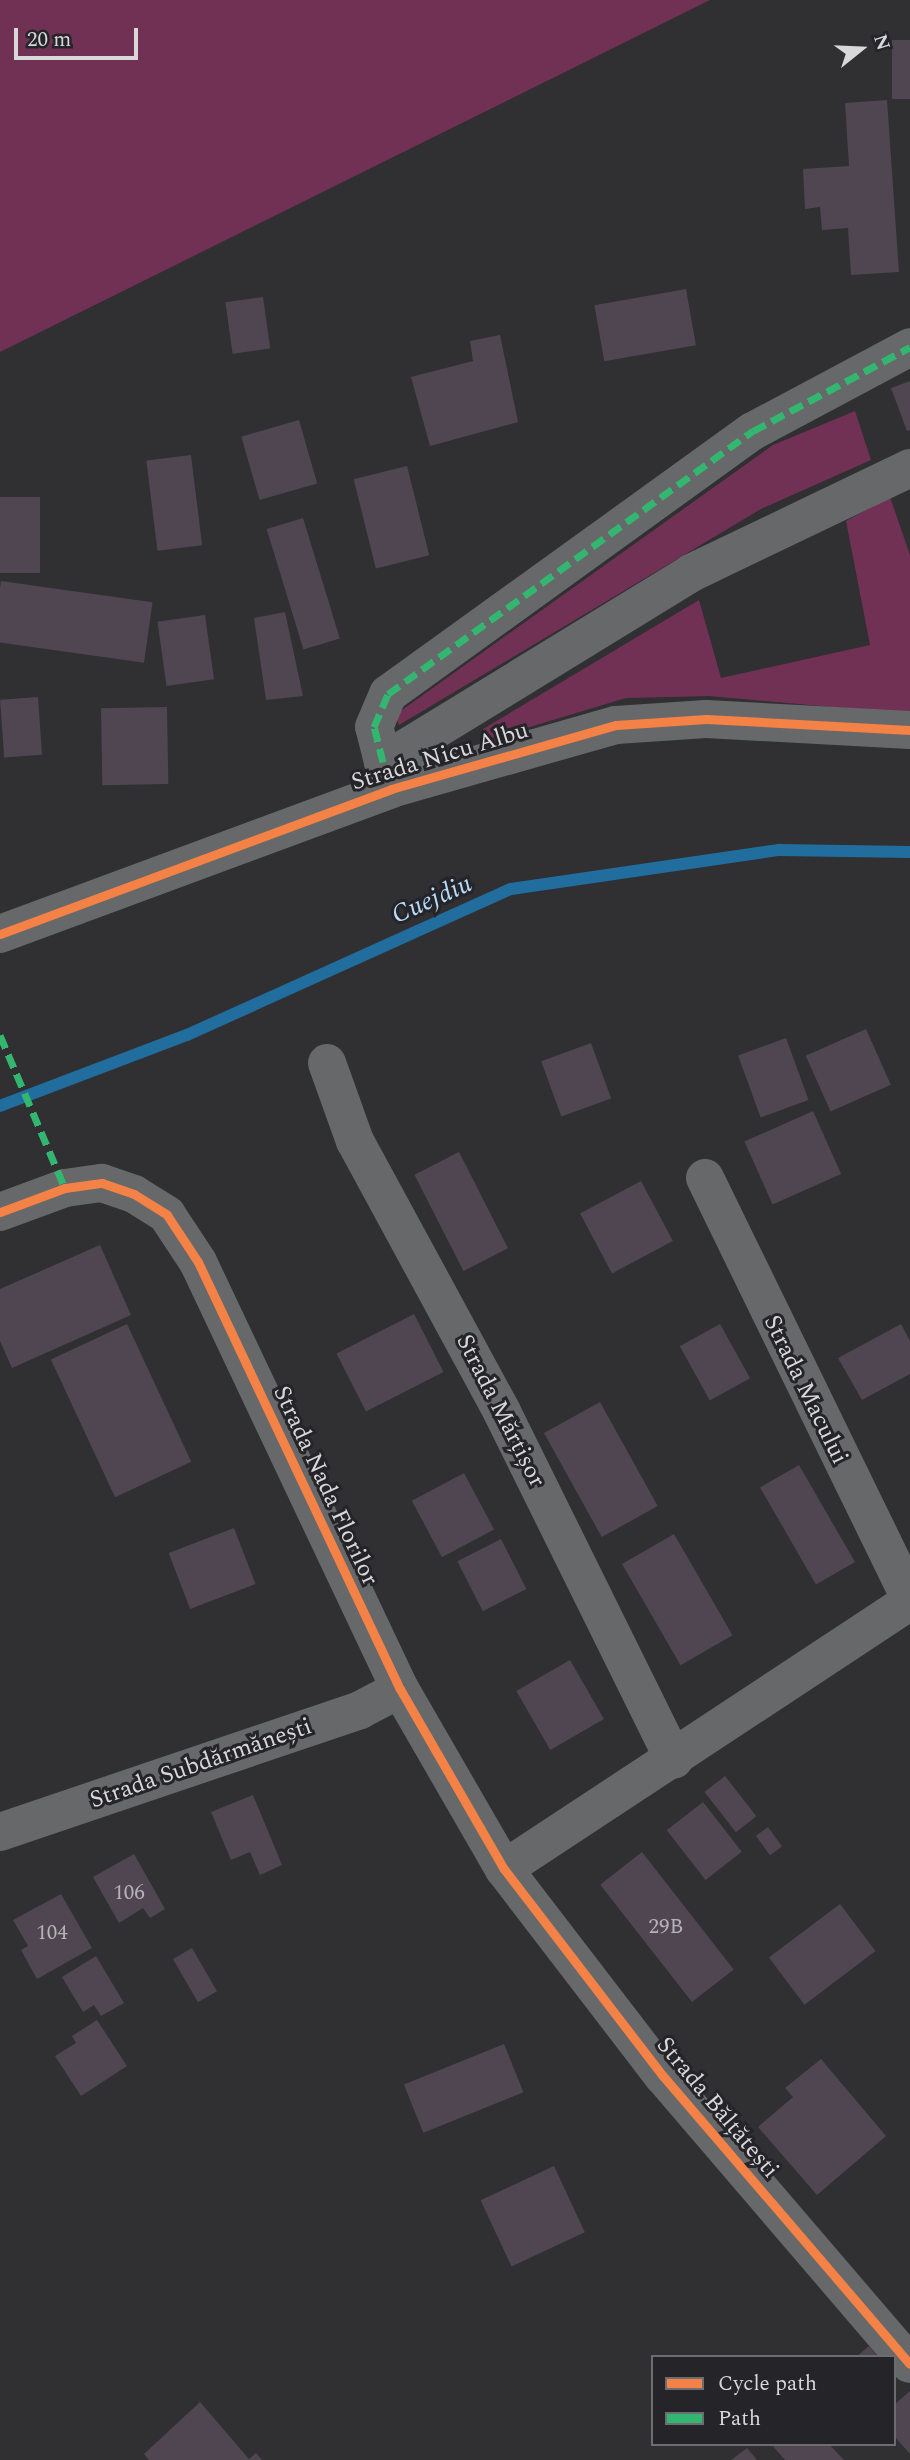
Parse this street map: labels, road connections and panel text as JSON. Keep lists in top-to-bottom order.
{
  "streets": {
    "street": [
      "Strada Nicu Albu",
      "Strada Macului",
      "Strada Mărțișor",
      "Strada Nada Florilor",
      "Strada Subdărmănești",
      "Strada Bălțătești"
    ]
  },
  "crossings": [
    ["Strada Nada Florilor", "Strada Subdărmănești"],
    ["Strada Nada Florilor", "Strada Bălțătești"]
  ],
  "water": ["Cuejdiu"],
  "house_numbers": ["106", "29B", "104"],
  "legend": ["Cycle path", "Path"],
  "scale_bar": "20 m",
  "north": "right"
}
